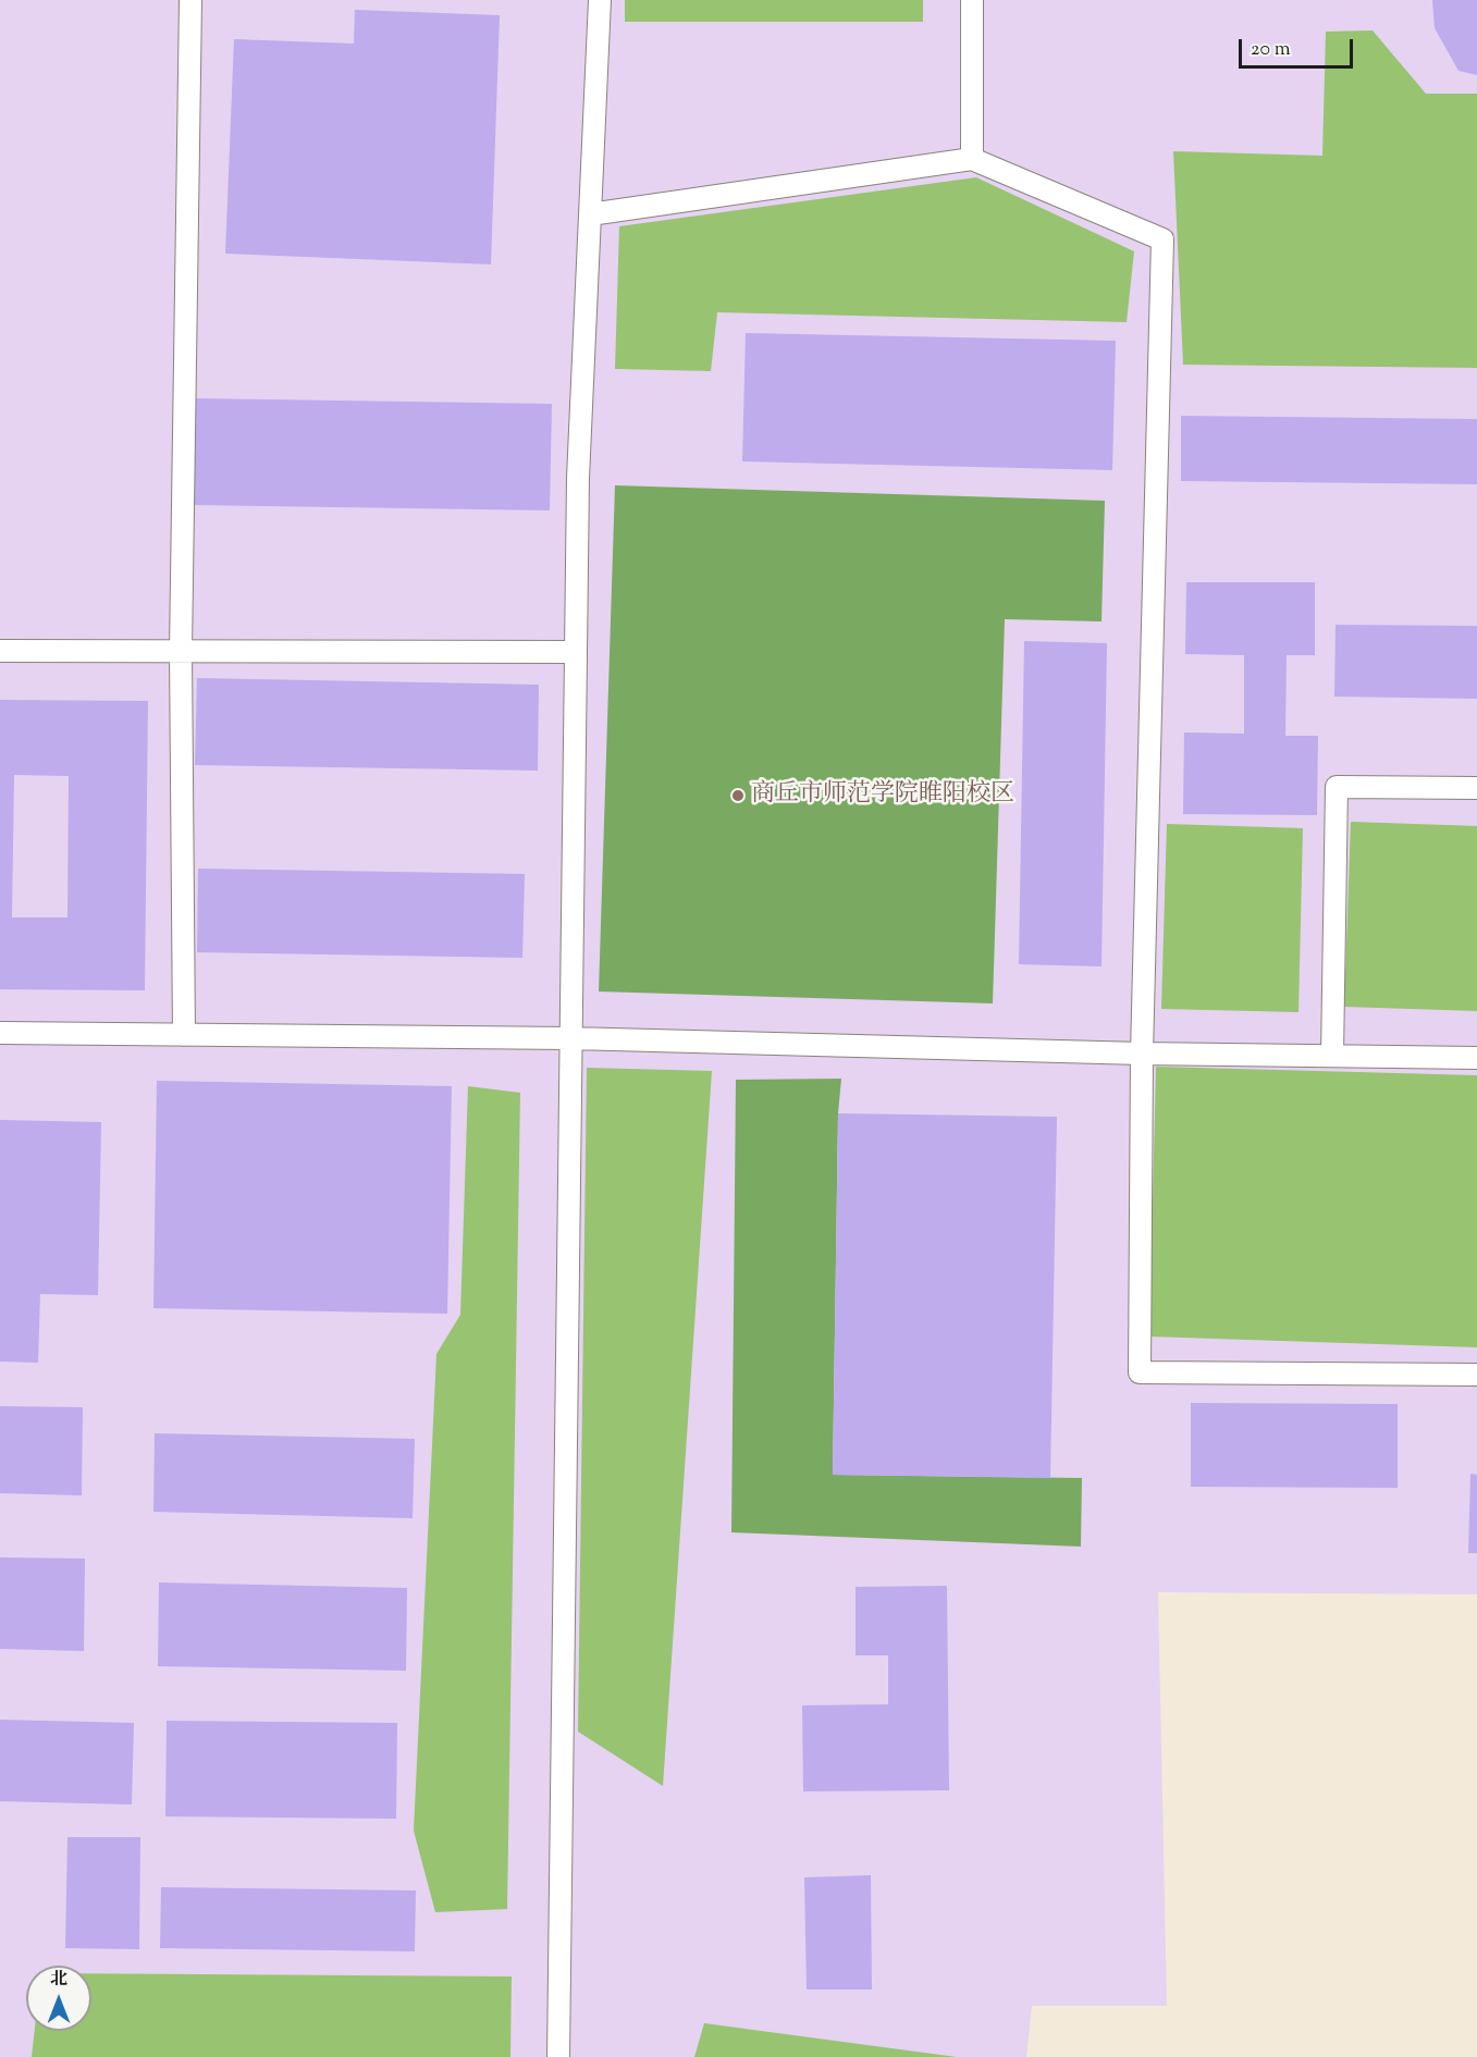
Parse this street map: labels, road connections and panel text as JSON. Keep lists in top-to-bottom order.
{
  "places": ["商丘市师范学院睢阳校区"],
  "scale_bar": "20 m",
  "north": "top"
}
